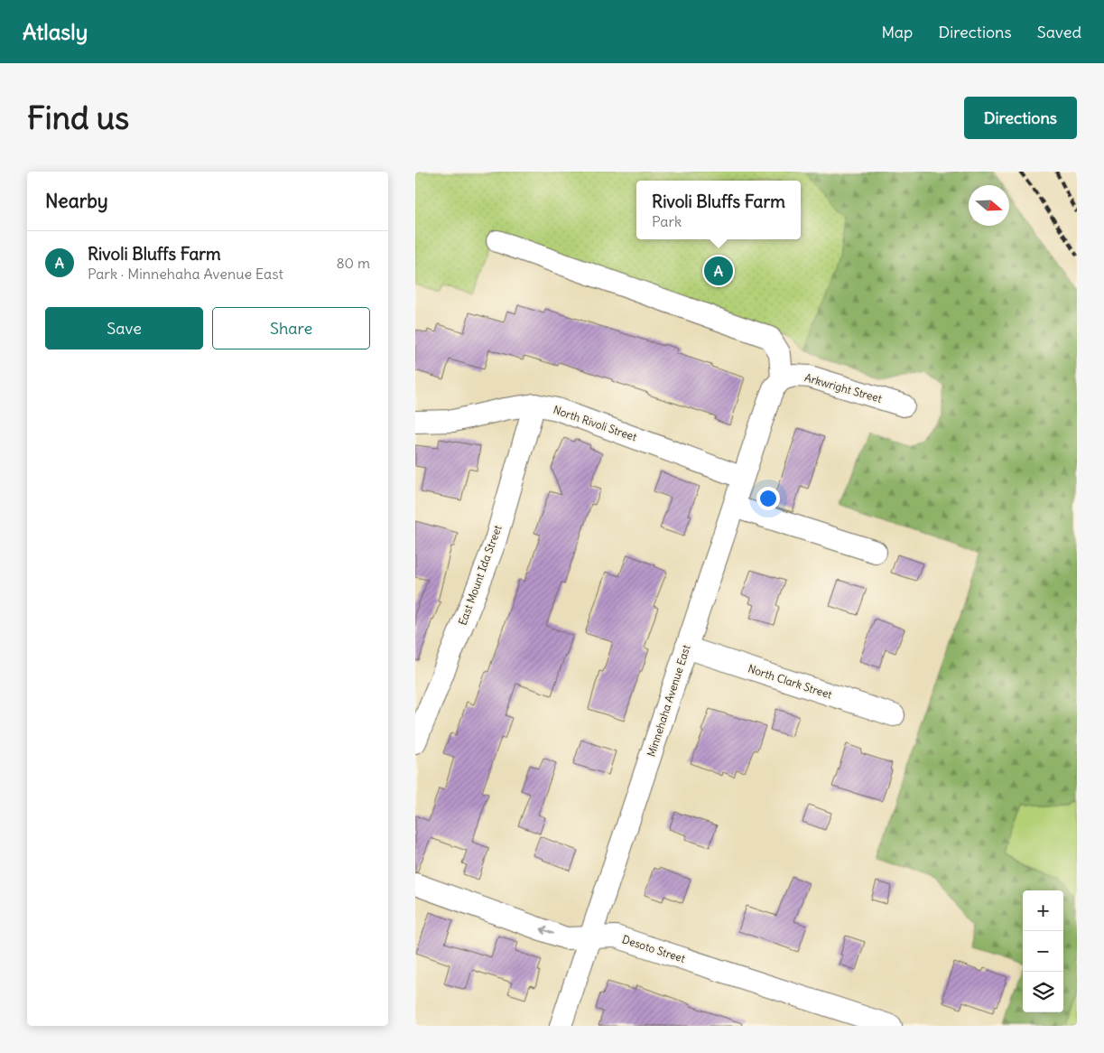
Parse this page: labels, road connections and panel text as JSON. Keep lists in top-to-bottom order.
{
  "streets": {
    "street": [
      "Arkwright Street",
      "North Rivoli Street",
      "East Mount Ida Street",
      "North Clark Street",
      "Minnehaha Avenue East",
      "Desoto Street"
    ]
  },
  "crossings": [
    ["Arkwright Street", "Minnehaha Avenue East"],
    ["North Rivoli Street", "East Mount Ida Street"],
    ["North Rivoli Street", "Minnehaha Avenue East"],
    ["North Clark Street", "Minnehaha Avenue East"],
    ["Minnehaha Avenue East", "Desoto Street"]
  ],
  "one_way": ["Desoto Street"],
  "north": "right",
  "page": {
    "header": "Atlasly",
    "nav": ["Map", "Directions", "Saved"],
    "buttons": [
      "Directions",
      ["Save", "Share"]
    ],
    "title": "Find us",
    "heading": "Nearby",
    "popup": ["Rivoli Bluffs Farm", "Park"],
    "list": [
      {
        "mark": "A",
        "name": "Rivoli Bluffs Farm",
        "note": "Park · Minnehaha Avenue East",
        "value": "80 m"
      }
    ],
    "pins": "A",
    "map_buttons": ["+", "−"]
  }
}
